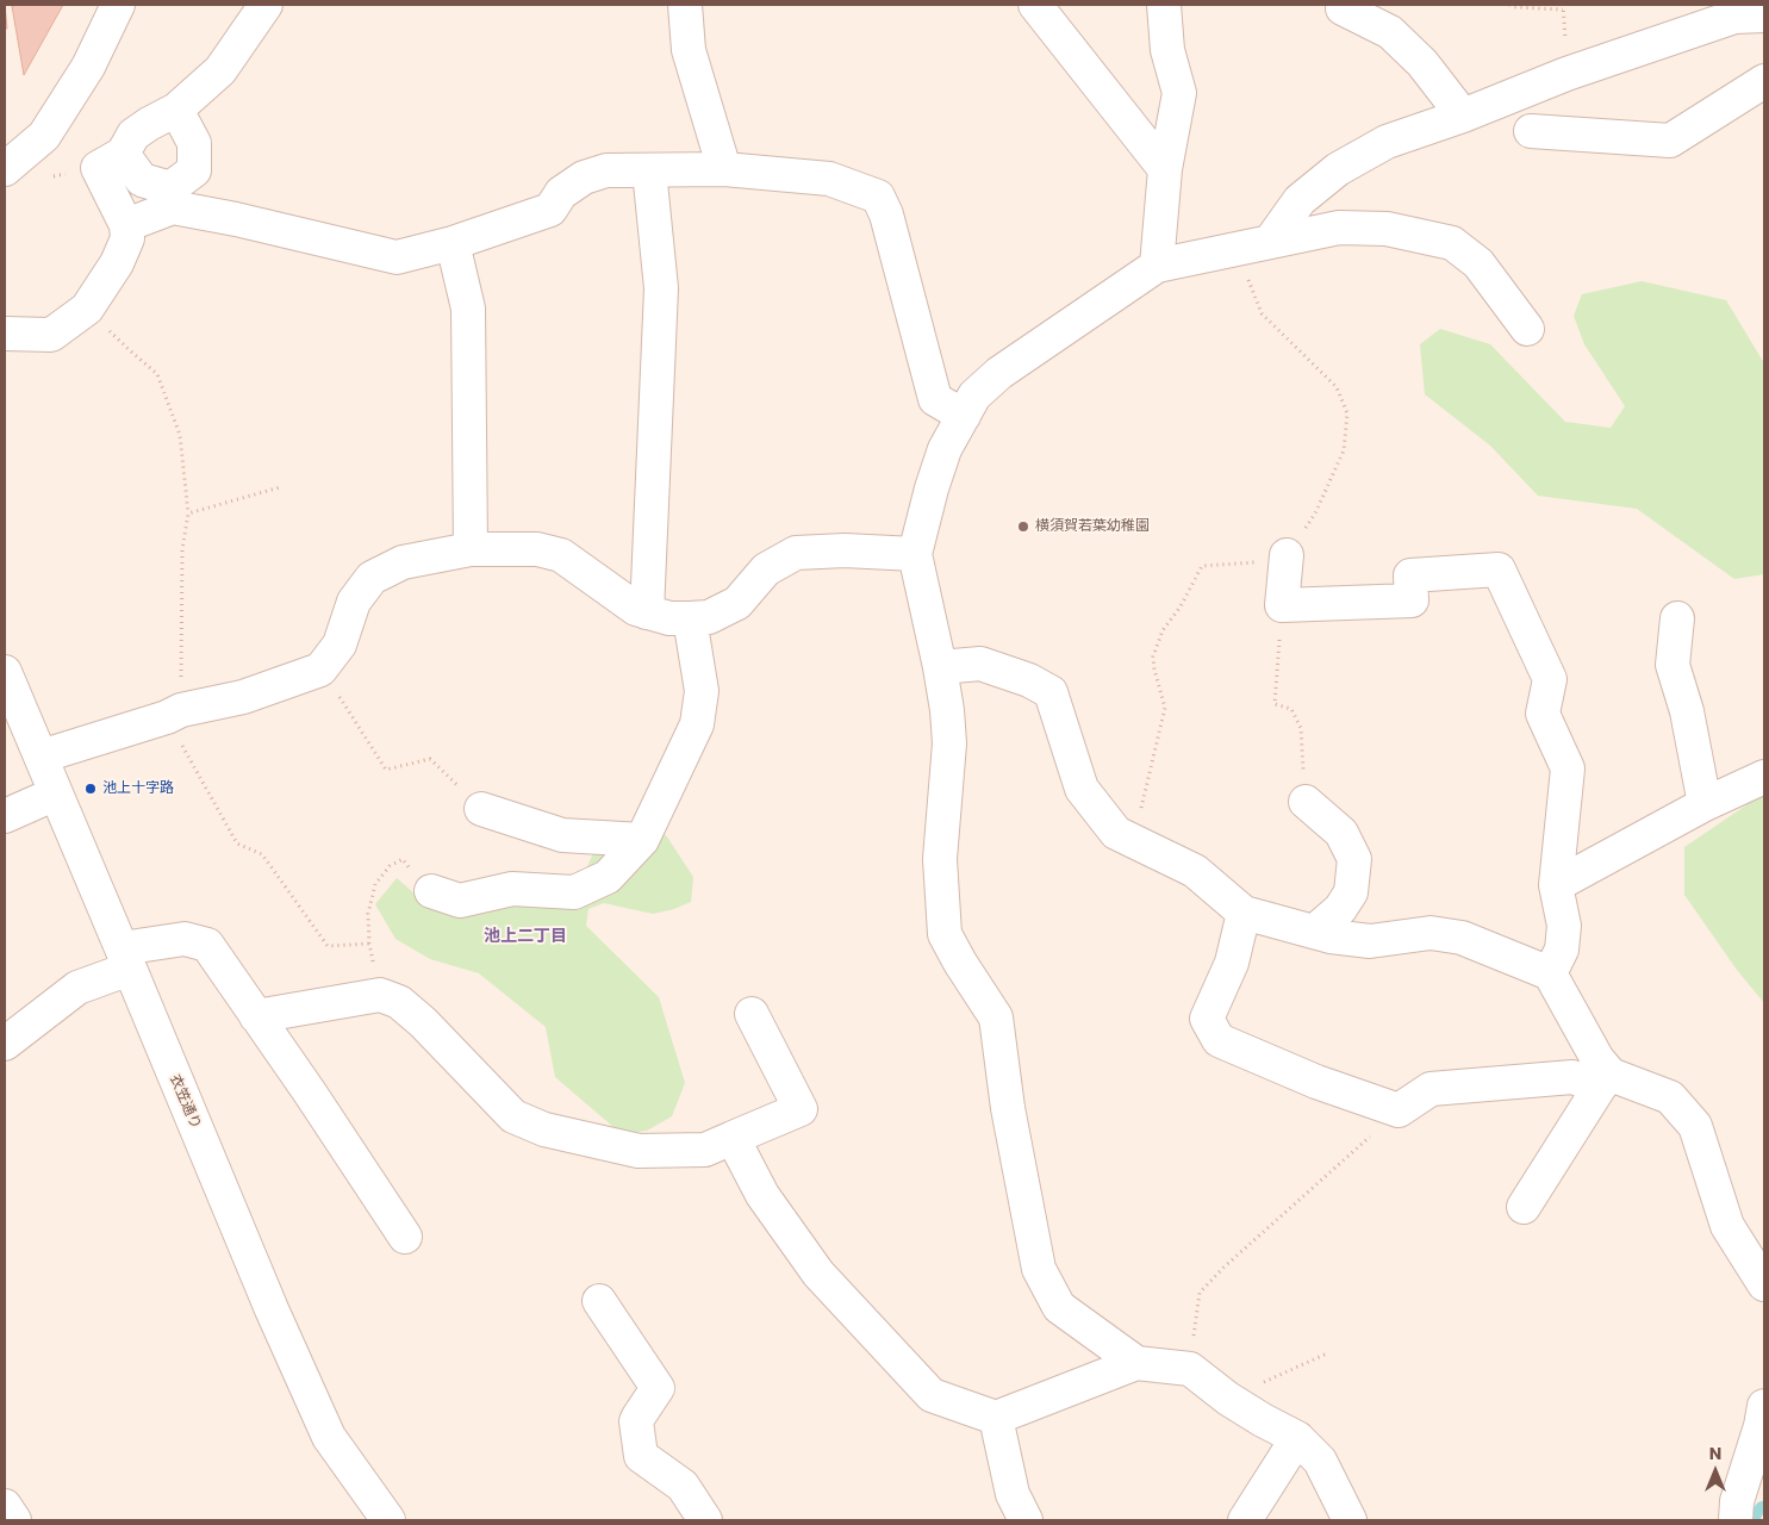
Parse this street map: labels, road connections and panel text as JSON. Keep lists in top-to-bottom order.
{
  "streets": {
    "street": ["衣笠通り"]
  },
  "districts": ["池上二丁目"],
  "places": ["横須賀若葉幼稚園", "池上十字路"],
  "north": "top"
}
